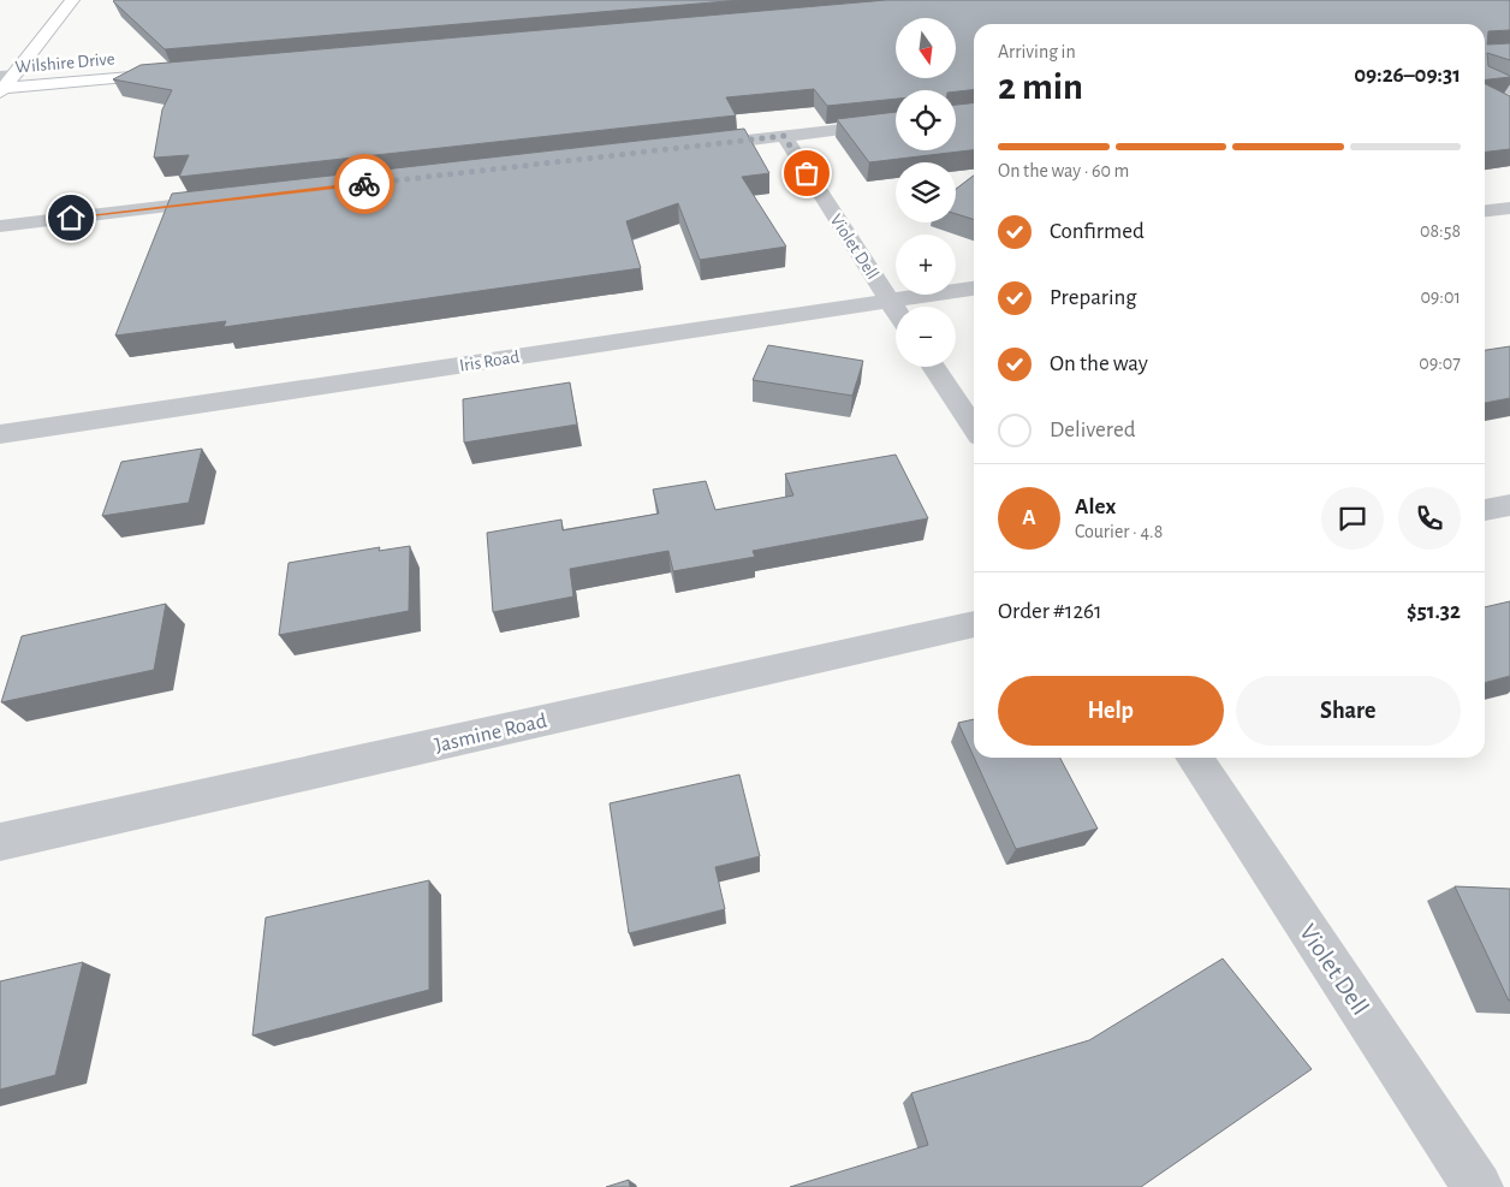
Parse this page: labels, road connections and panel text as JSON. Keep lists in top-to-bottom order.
{
  "streets": {
    "street": [
      "Wilshire Drive",
      "Violet Dell",
      "Iris Road",
      "Jasmine Road"
    ]
  },
  "crossings": [
    ["Violet Dell", "Iris Road"]
  ],
  "north": "bottom",
  "page": {
    "map_buttons": ["+", "−"],
    "heading": ["2 min", "Arriving in", "09:26–09:31"],
    "panel": [
      "Alex",
      "Courier · 4.8",
      "Order #1261",
      "$51.32"
    ],
    "bar": "On the way · 60 m",
    "list": [
      ["Confirmed", "08:58"],
      ["Preparing", "09:01"],
      ["On the way", "09:07"],
      "Delivered"
    ],
    "round": "A",
    "buttons": ["Help", "Share"]
  }
}
